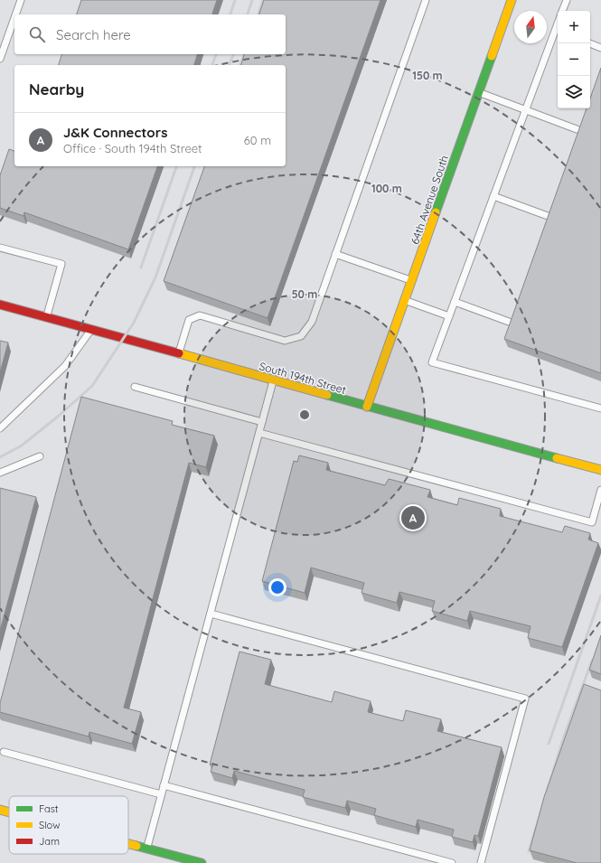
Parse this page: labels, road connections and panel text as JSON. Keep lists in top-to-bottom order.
{
  "streets": {
    "street": ["64th Avenue South", "South 194th Street"]
  },
  "crossings": [
    ["64th Avenue South", "South 194th Street"]
  ],
  "legend": ["Fast", "Slow", "Jam"],
  "north": "top",
  "page": {
    "map_buttons": ["+", "−"],
    "search": "Search here",
    "heading": "Nearby",
    "list": [
      {
        "mark": "A",
        "name": "J&K Connectors",
        "note": "Office · South 194th Street",
        "value": "60 m"
      }
    ],
    "pins": "A"
  },
  "rings": ["150 m", "100 m", "50 m"]
}
